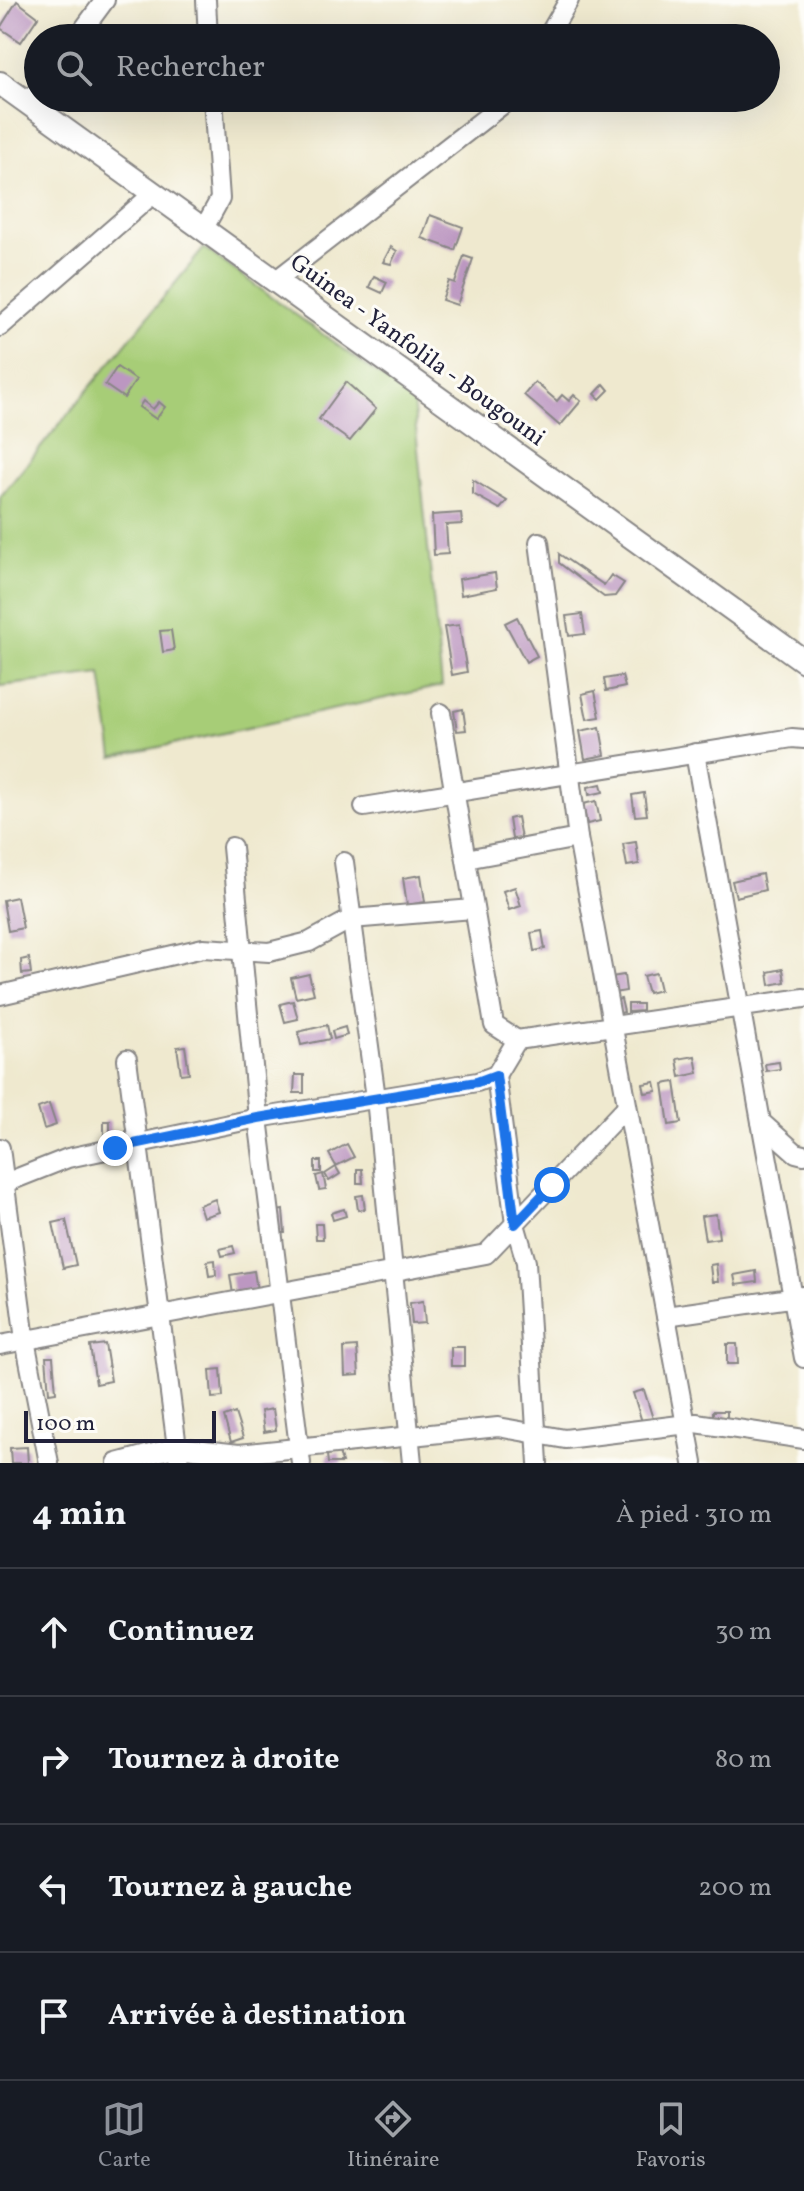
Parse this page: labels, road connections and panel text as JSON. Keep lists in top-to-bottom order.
{
  "streets": {
    "main road": ["Guinea - Yanfolila - Bougouni"]
  },
  "scale_bar": "100 m",
  "page": {
    "search": "Rechercher",
    "scale": "100 m",
    "heading": ["4 min", "À pied · 310 m"],
    "list": [
      ["Continuez", "30 m"],
      ["Tournez à droite", "80 m"],
      ["Tournez à gauche", "200 m"],
      "Arrivée à destination"
    ],
    "nav": ["Carte", "Itinéraire", "Favoris"]
  }
}
